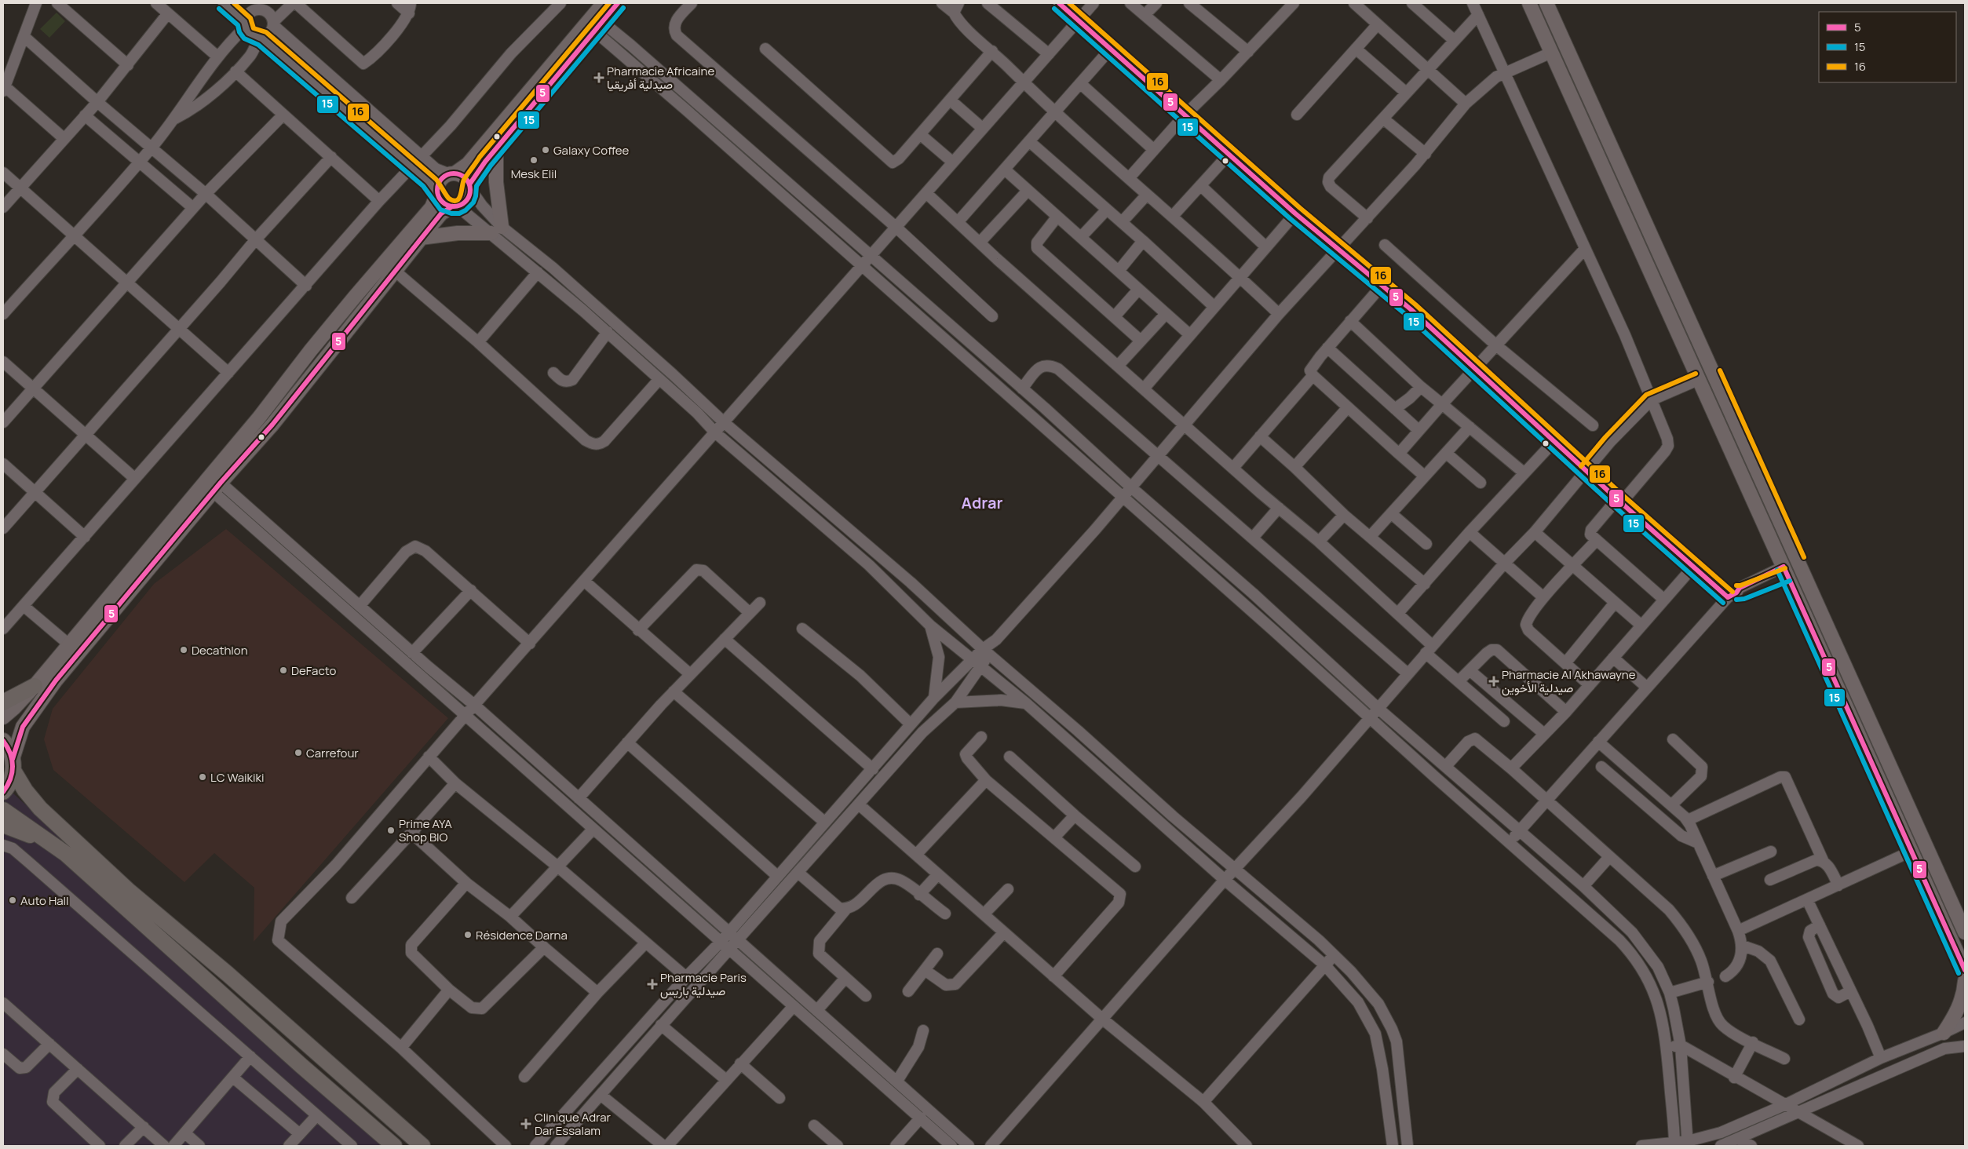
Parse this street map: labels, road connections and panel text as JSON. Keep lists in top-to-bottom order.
{
  "districts": ["Adrar"],
  "places": {
    "health": [
      "Pharmacie Africaine صيدلية أفريقيا",
      "Pharmacie Al Akhawayne صيدلية الأخوين",
      "Pharmacie Paris صيدلية باريس",
      "Clinique Adrar Dar Essalam"
    ],
    "other": [
      "Galaxy Coffee",
      "Mesk Elil",
      "Decathlon",
      "DeFacto",
      "Carrefour",
      "LC Waikiki",
      "Prime AYA Shop BIO",
      "Auto Hall",
      "Résidence Darna"
    ]
  },
  "lines": ["transit line 5", "transit line 16", "transit line 15"],
  "legend": ["5", "15", "16"]
}
